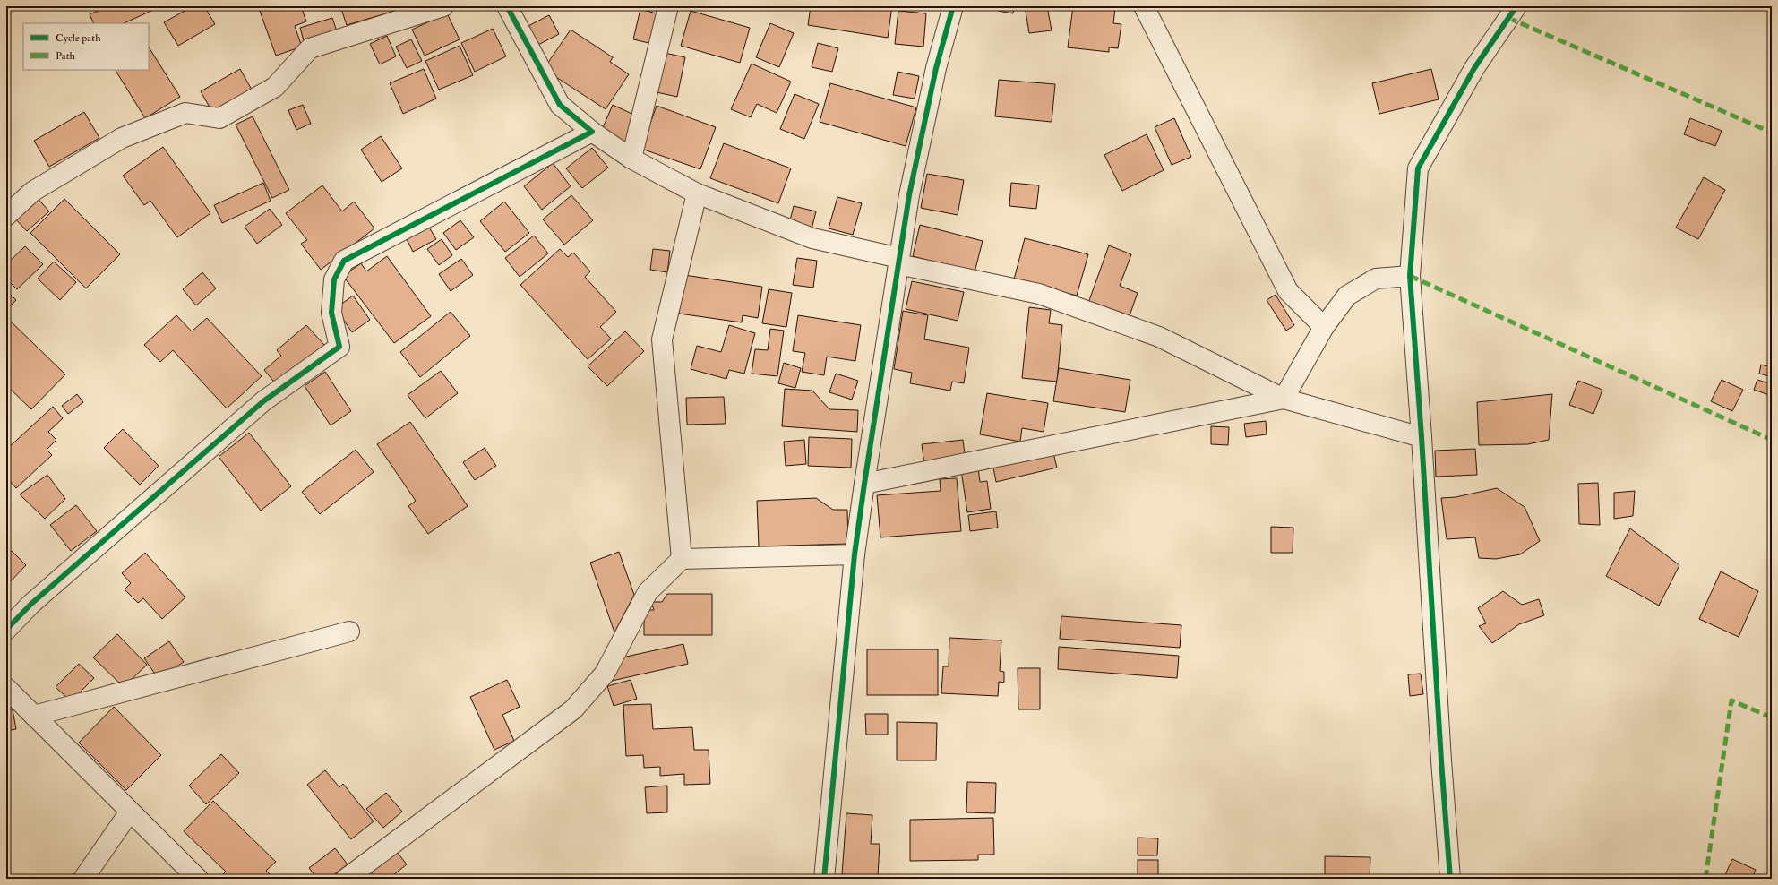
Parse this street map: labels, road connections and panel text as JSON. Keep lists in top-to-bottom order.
{
  "legend": ["Cycle path", "Path"]
}
